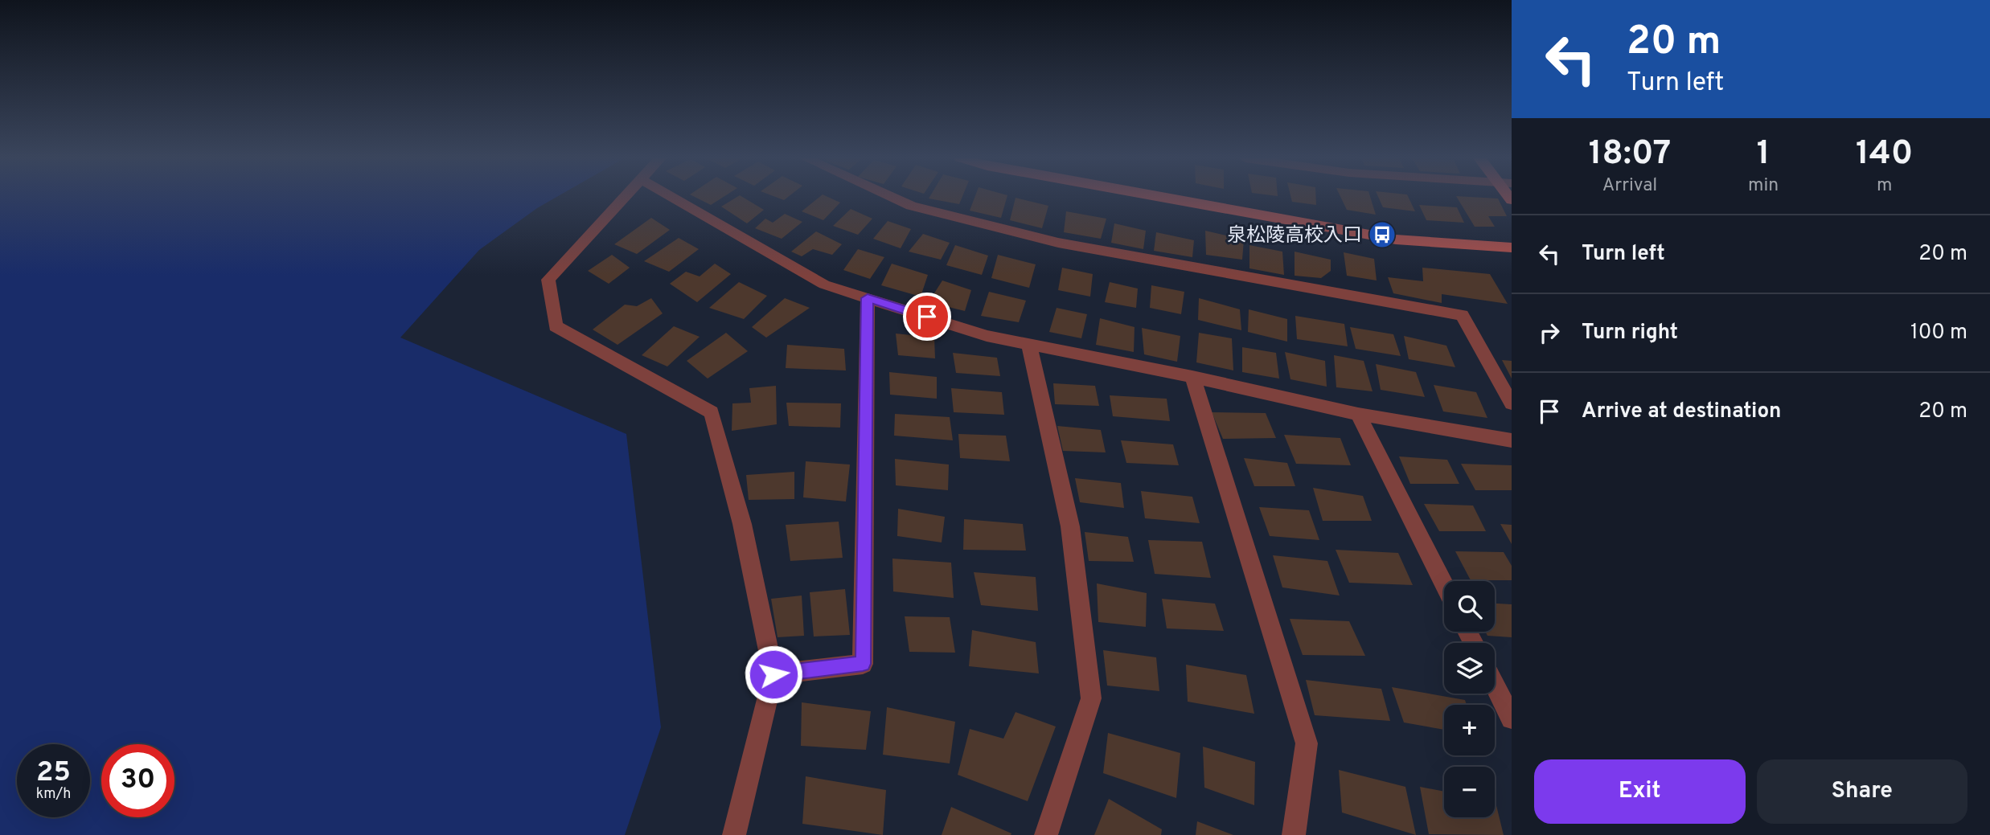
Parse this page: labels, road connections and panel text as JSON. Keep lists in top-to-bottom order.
{
  "places": {
    "bus stop": ["泉松陵高校入口"]
  },
  "page": {
    "turn": ["20 m", "Turn left"],
    "eta": [
      "18:07",
      "Arrival",
      "1",
      "min",
      "140",
      "m"
    ],
    "list": [
      {
        "name": "Turn left",
        "value": "20 m"
      },
      {
        "name": "Turn right",
        "value": "100 m"
      },
      {
        "name": "Arrive at destination",
        "value": "20 m"
      }
    ],
    "map_buttons": ["+", "−"],
    "speed": "25 km/h",
    "limit": "30",
    "buttons": ["Exit", "Share"]
  }
}
